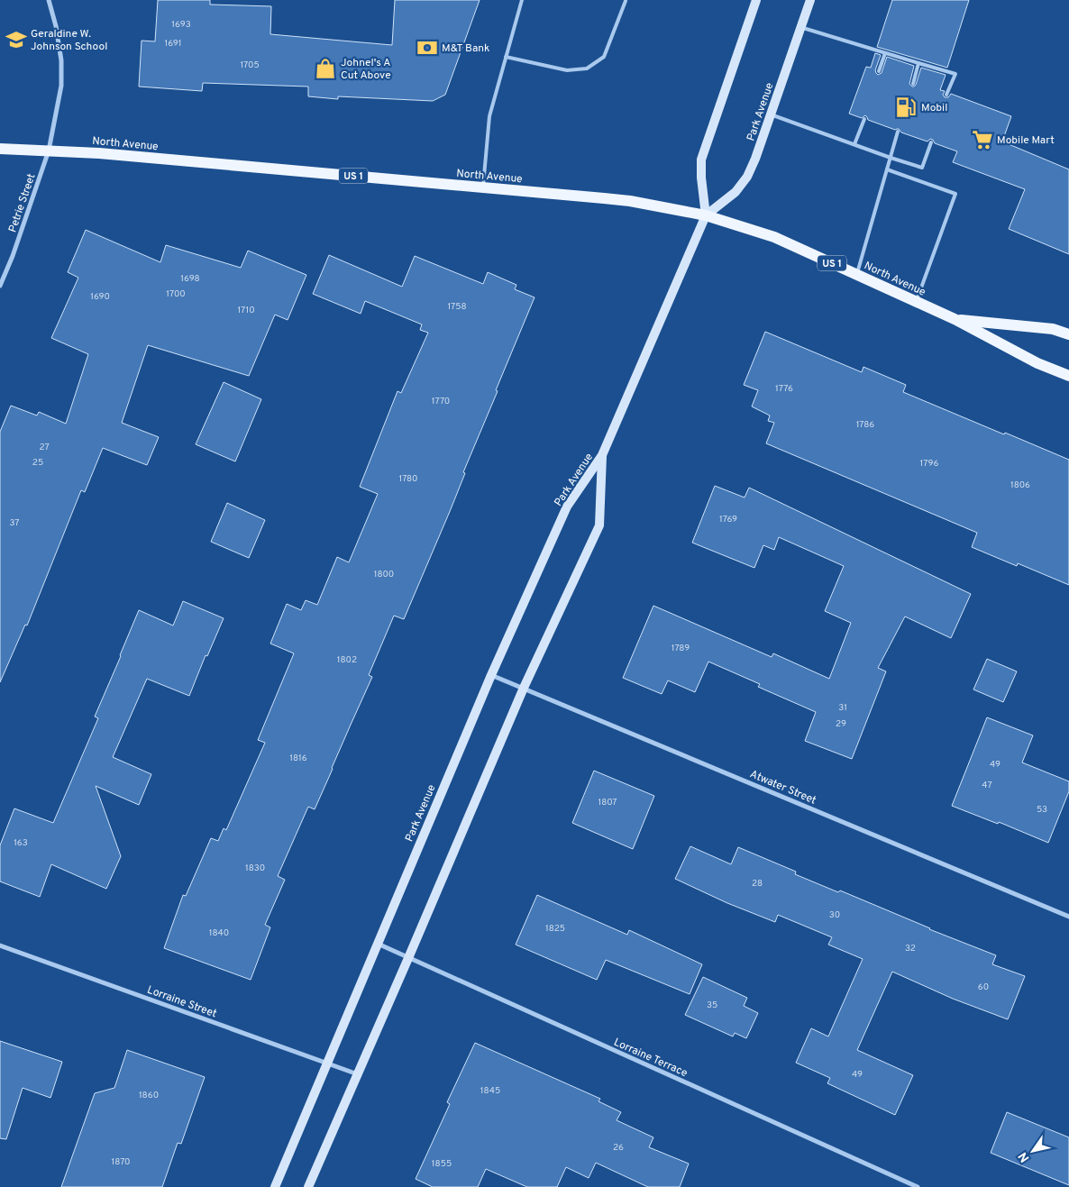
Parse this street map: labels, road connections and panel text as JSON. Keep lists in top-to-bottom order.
{
  "streets": {
    "main road": ["Park Avenue", "North Avenue", "US 1"],
    "street": [
      "Petrie Street",
      "Atwater Street",
      "Lorraine Street",
      "Lorraine Terrace"
    ]
  },
  "crossings": [
    ["Park Avenue", "North Avenue"],
    ["Park Avenue", "Atwater Street"],
    ["Park Avenue", "Lorraine Street"],
    ["Park Avenue", "Lorraine Terrace"],
    ["North Avenue", "Petrie Street"]
  ],
  "places": {
    "school or university": ["Geraldine W. Johnson School"],
    "bank": ["M&T Bank"],
    "shop": ["Johnel's A Cut Above"],
    "fuel station": ["Mobil"],
    "supermarket": ["Mobile Mart"]
  },
  "house_numbers": [
    "1693",
    "1691",
    "1705",
    "1698",
    "1700",
    "1690",
    "1758",
    "1710",
    "1776",
    "1770",
    "1786",
    "27",
    "25",
    "1796",
    "1780",
    "1806",
    "1769",
    "37",
    "1800",
    "1789",
    "1802",
    "31",
    "29",
    "1816",
    "49",
    "47",
    "1807",
    "53",
    "163",
    "1830",
    "28",
    "30",
    "1825",
    "1840",
    "32",
    "60",
    "35",
    "49",
    "1845",
    "1860",
    "26",
    "1870",
    "1855"
  ],
  "north": "bottom left"
}
